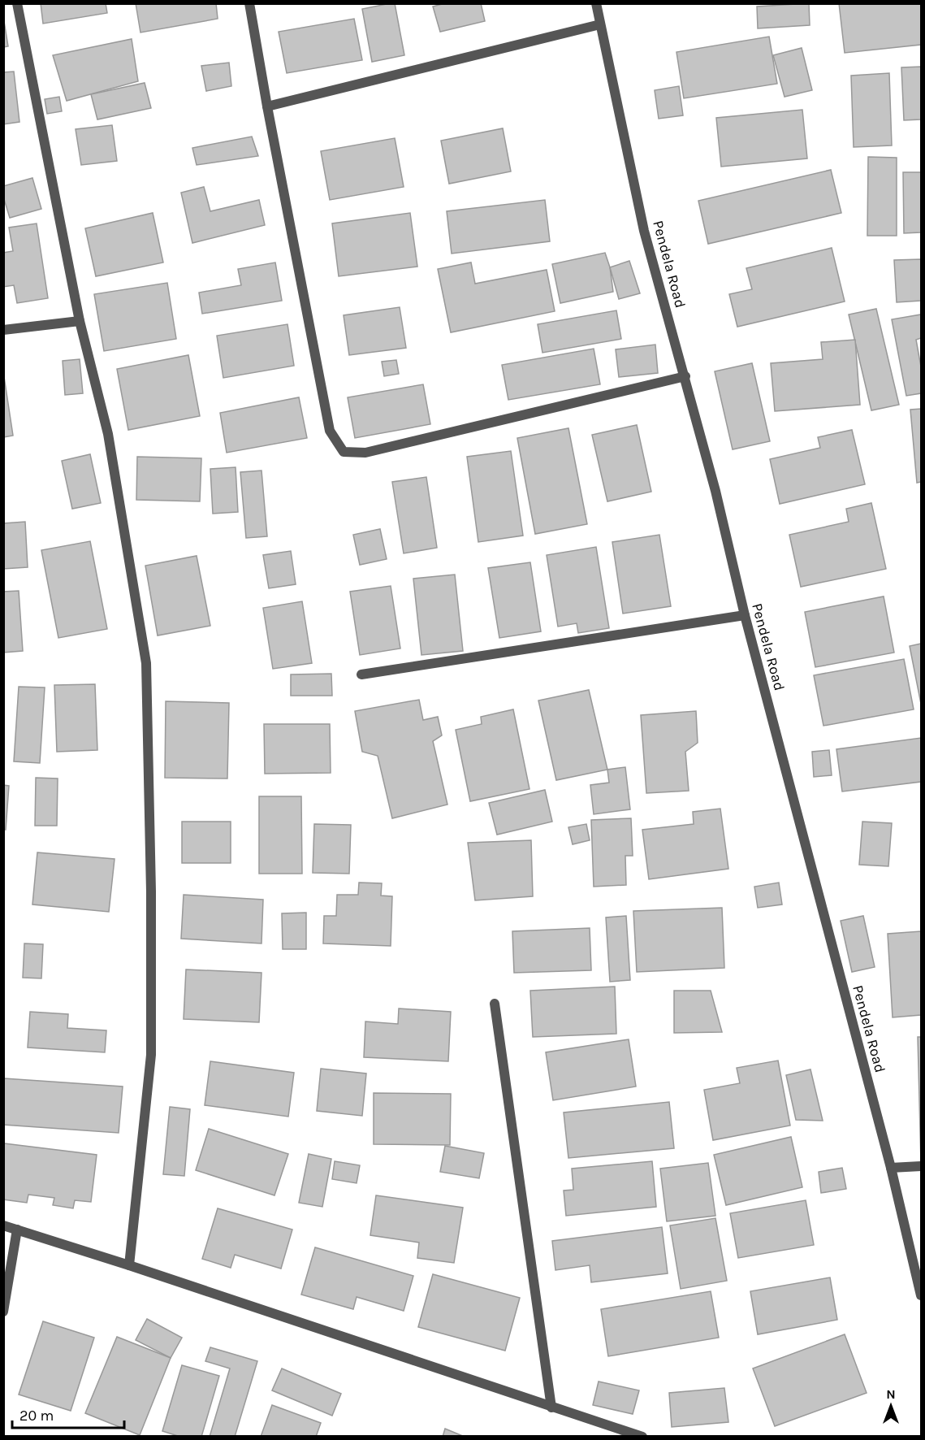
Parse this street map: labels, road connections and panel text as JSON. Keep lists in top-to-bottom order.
{
  "streets": {
    "street": ["Pendela Road"]
  },
  "scale_bar": "20 m",
  "north": "top"
}
